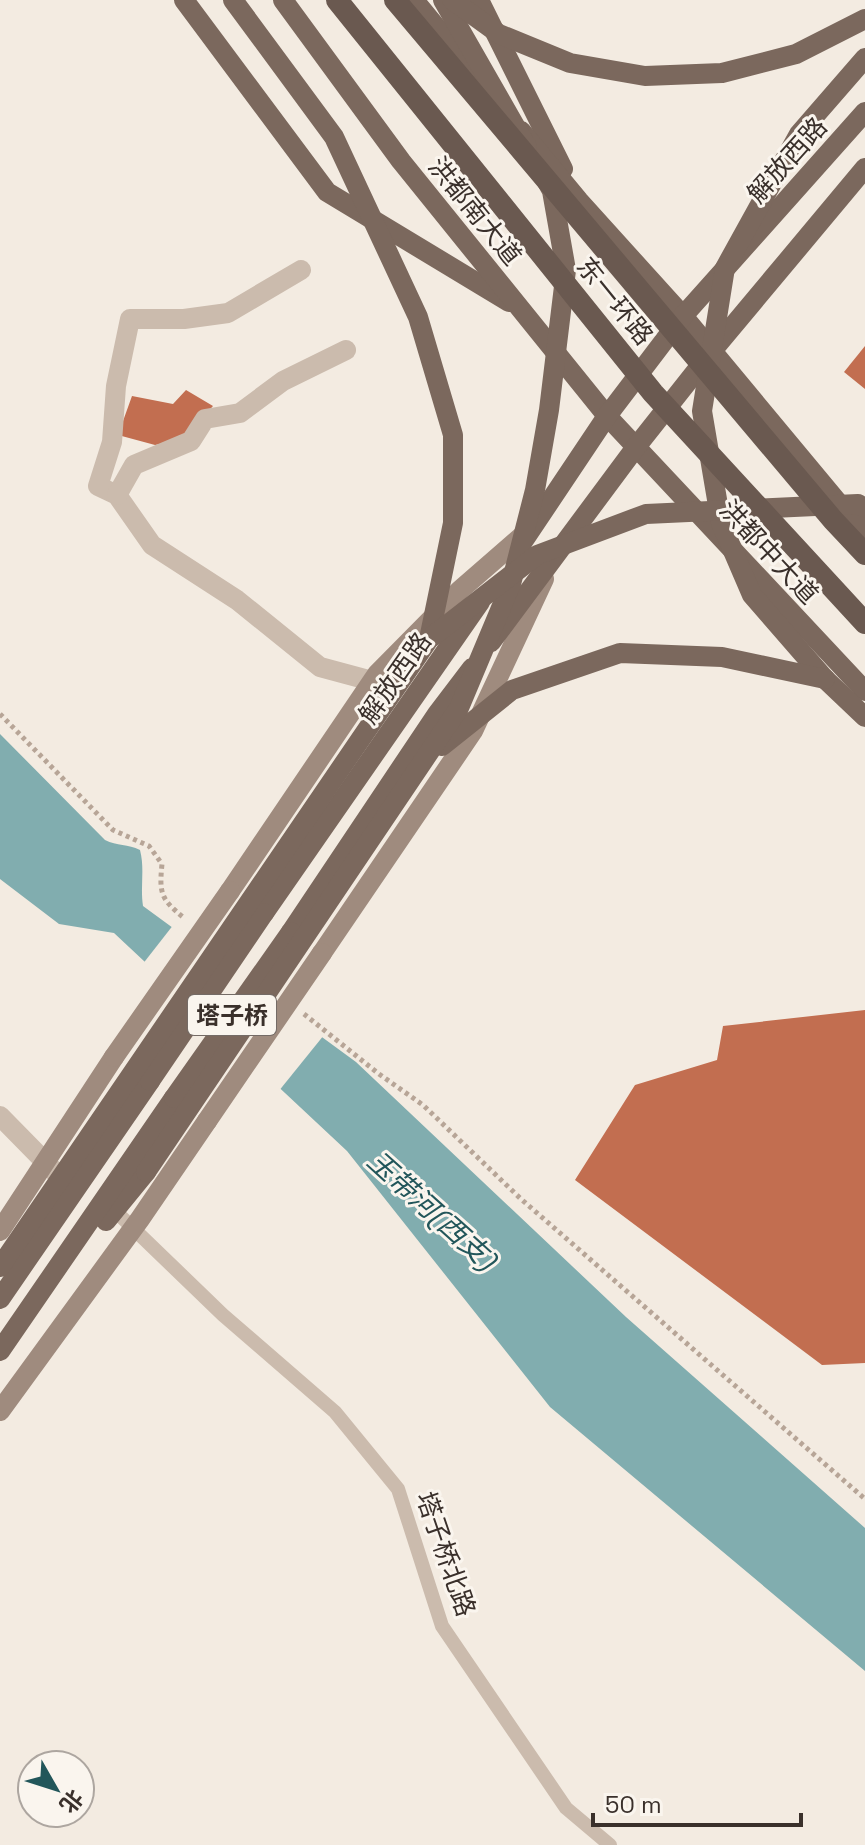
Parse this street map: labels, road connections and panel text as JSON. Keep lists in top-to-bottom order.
{
  "streets": {
    "highway": ["东一环路"],
    "main road": [
      "解放西路",
      "洪都南大道",
      "洪都中大道",
      "塔子桥"
    ],
    "lane": ["塔子桥北路"]
  },
  "crossings": [
    ["解放西路", "洪都南大道"],
    ["洪都南大道", "洪都中大道"],
    ["塔子桥", "塔子桥北路"]
  ],
  "water": ["玉带河(西支)"],
  "scale_bar": "50 m",
  "north": "bottom right"
}
